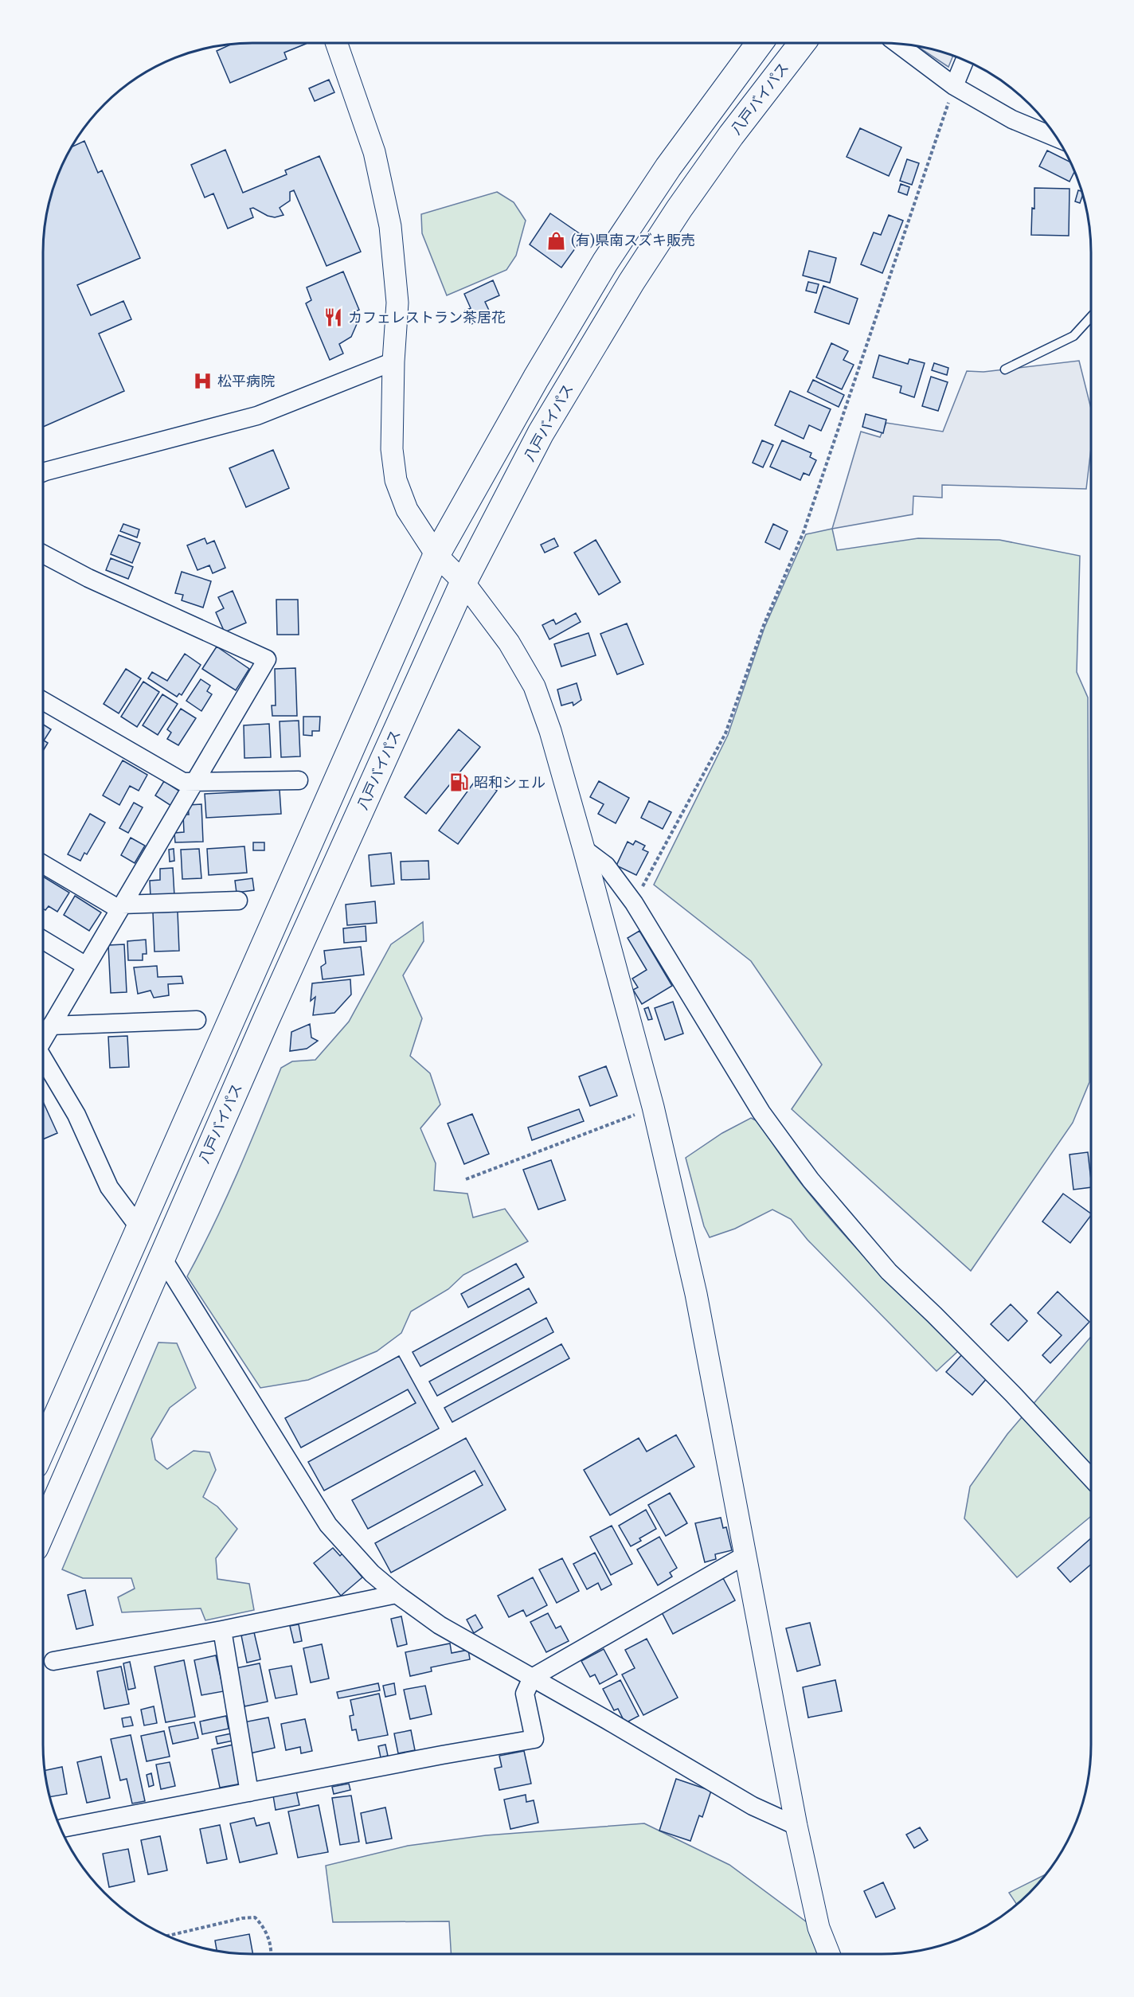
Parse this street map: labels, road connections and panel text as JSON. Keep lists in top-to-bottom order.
{
  "streets": {
    "highway": ["八戸バイパス"]
  },
  "places": {
    "shop": ["(有)県南スズキ販売"],
    "restaurant": ["カフェレストラン茶居花"],
    "hospital": ["松平病院"],
    "fuel station": ["昭和シェル"]
  }
}
